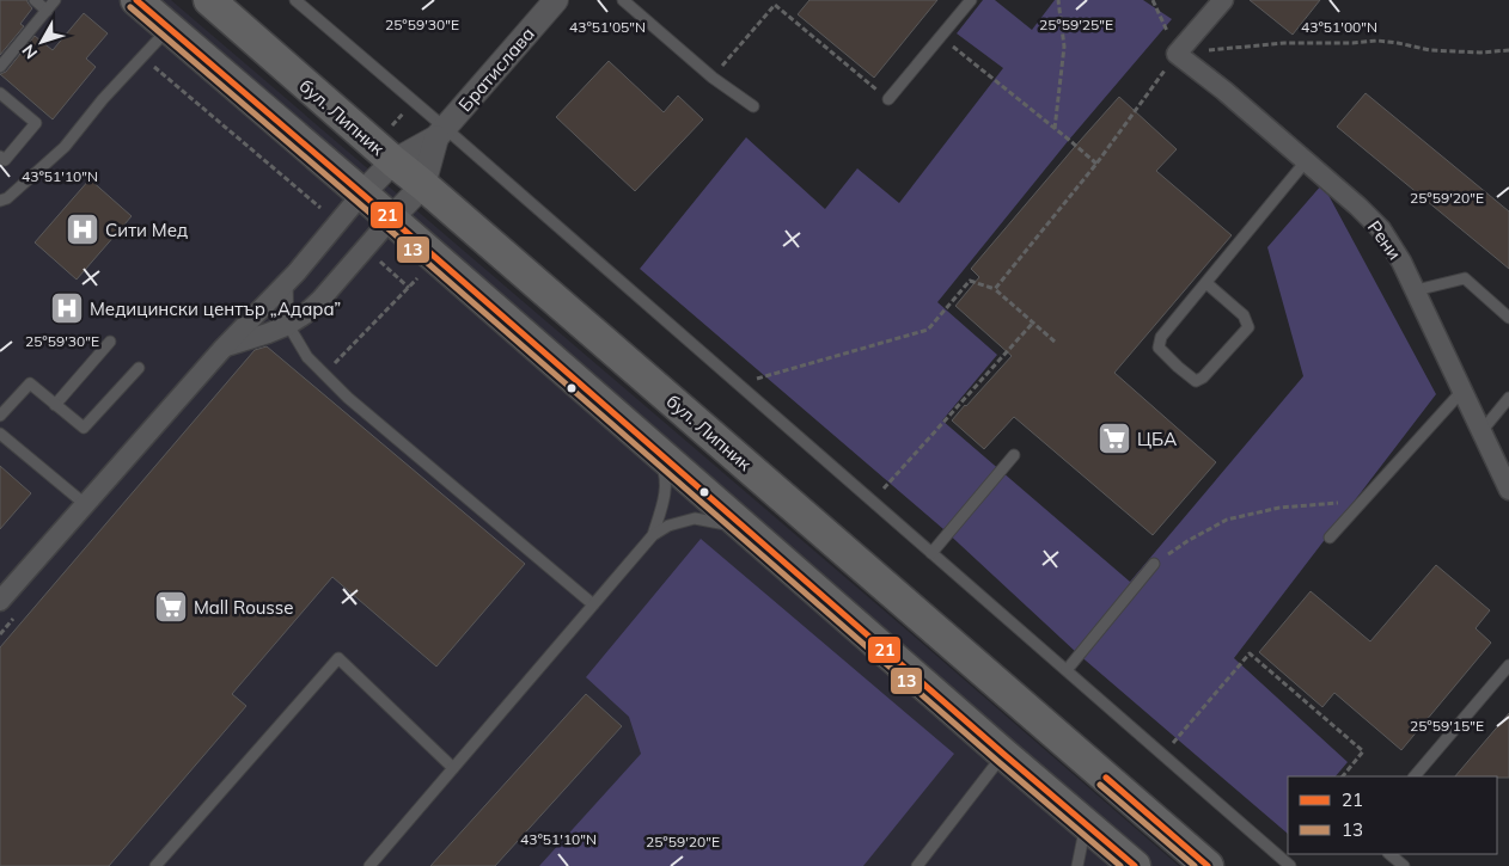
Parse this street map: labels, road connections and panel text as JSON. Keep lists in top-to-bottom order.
{
  "streets": {
    "main road": ["бул. Липник"],
    "street": ["Братислава", "Рени"]
  },
  "places": {
    "hospital": ["Сити Мед", "Медицински център „Адара”"],
    "supermarket": ["ЦБА", "Mall Rousse"]
  },
  "lines": ["transit line 21", "transit line 13"],
  "legend": ["21", "13"],
  "north": "bottom left",
  "coordinates": [
    "25°59'30\"E",
    "25°59'25\"E",
    "43°51'05\"N",
    "43°51'00\"N",
    "43°51'10\"N",
    "25°59'20\"E",
    "25°59'15\"E"
  ]
}
